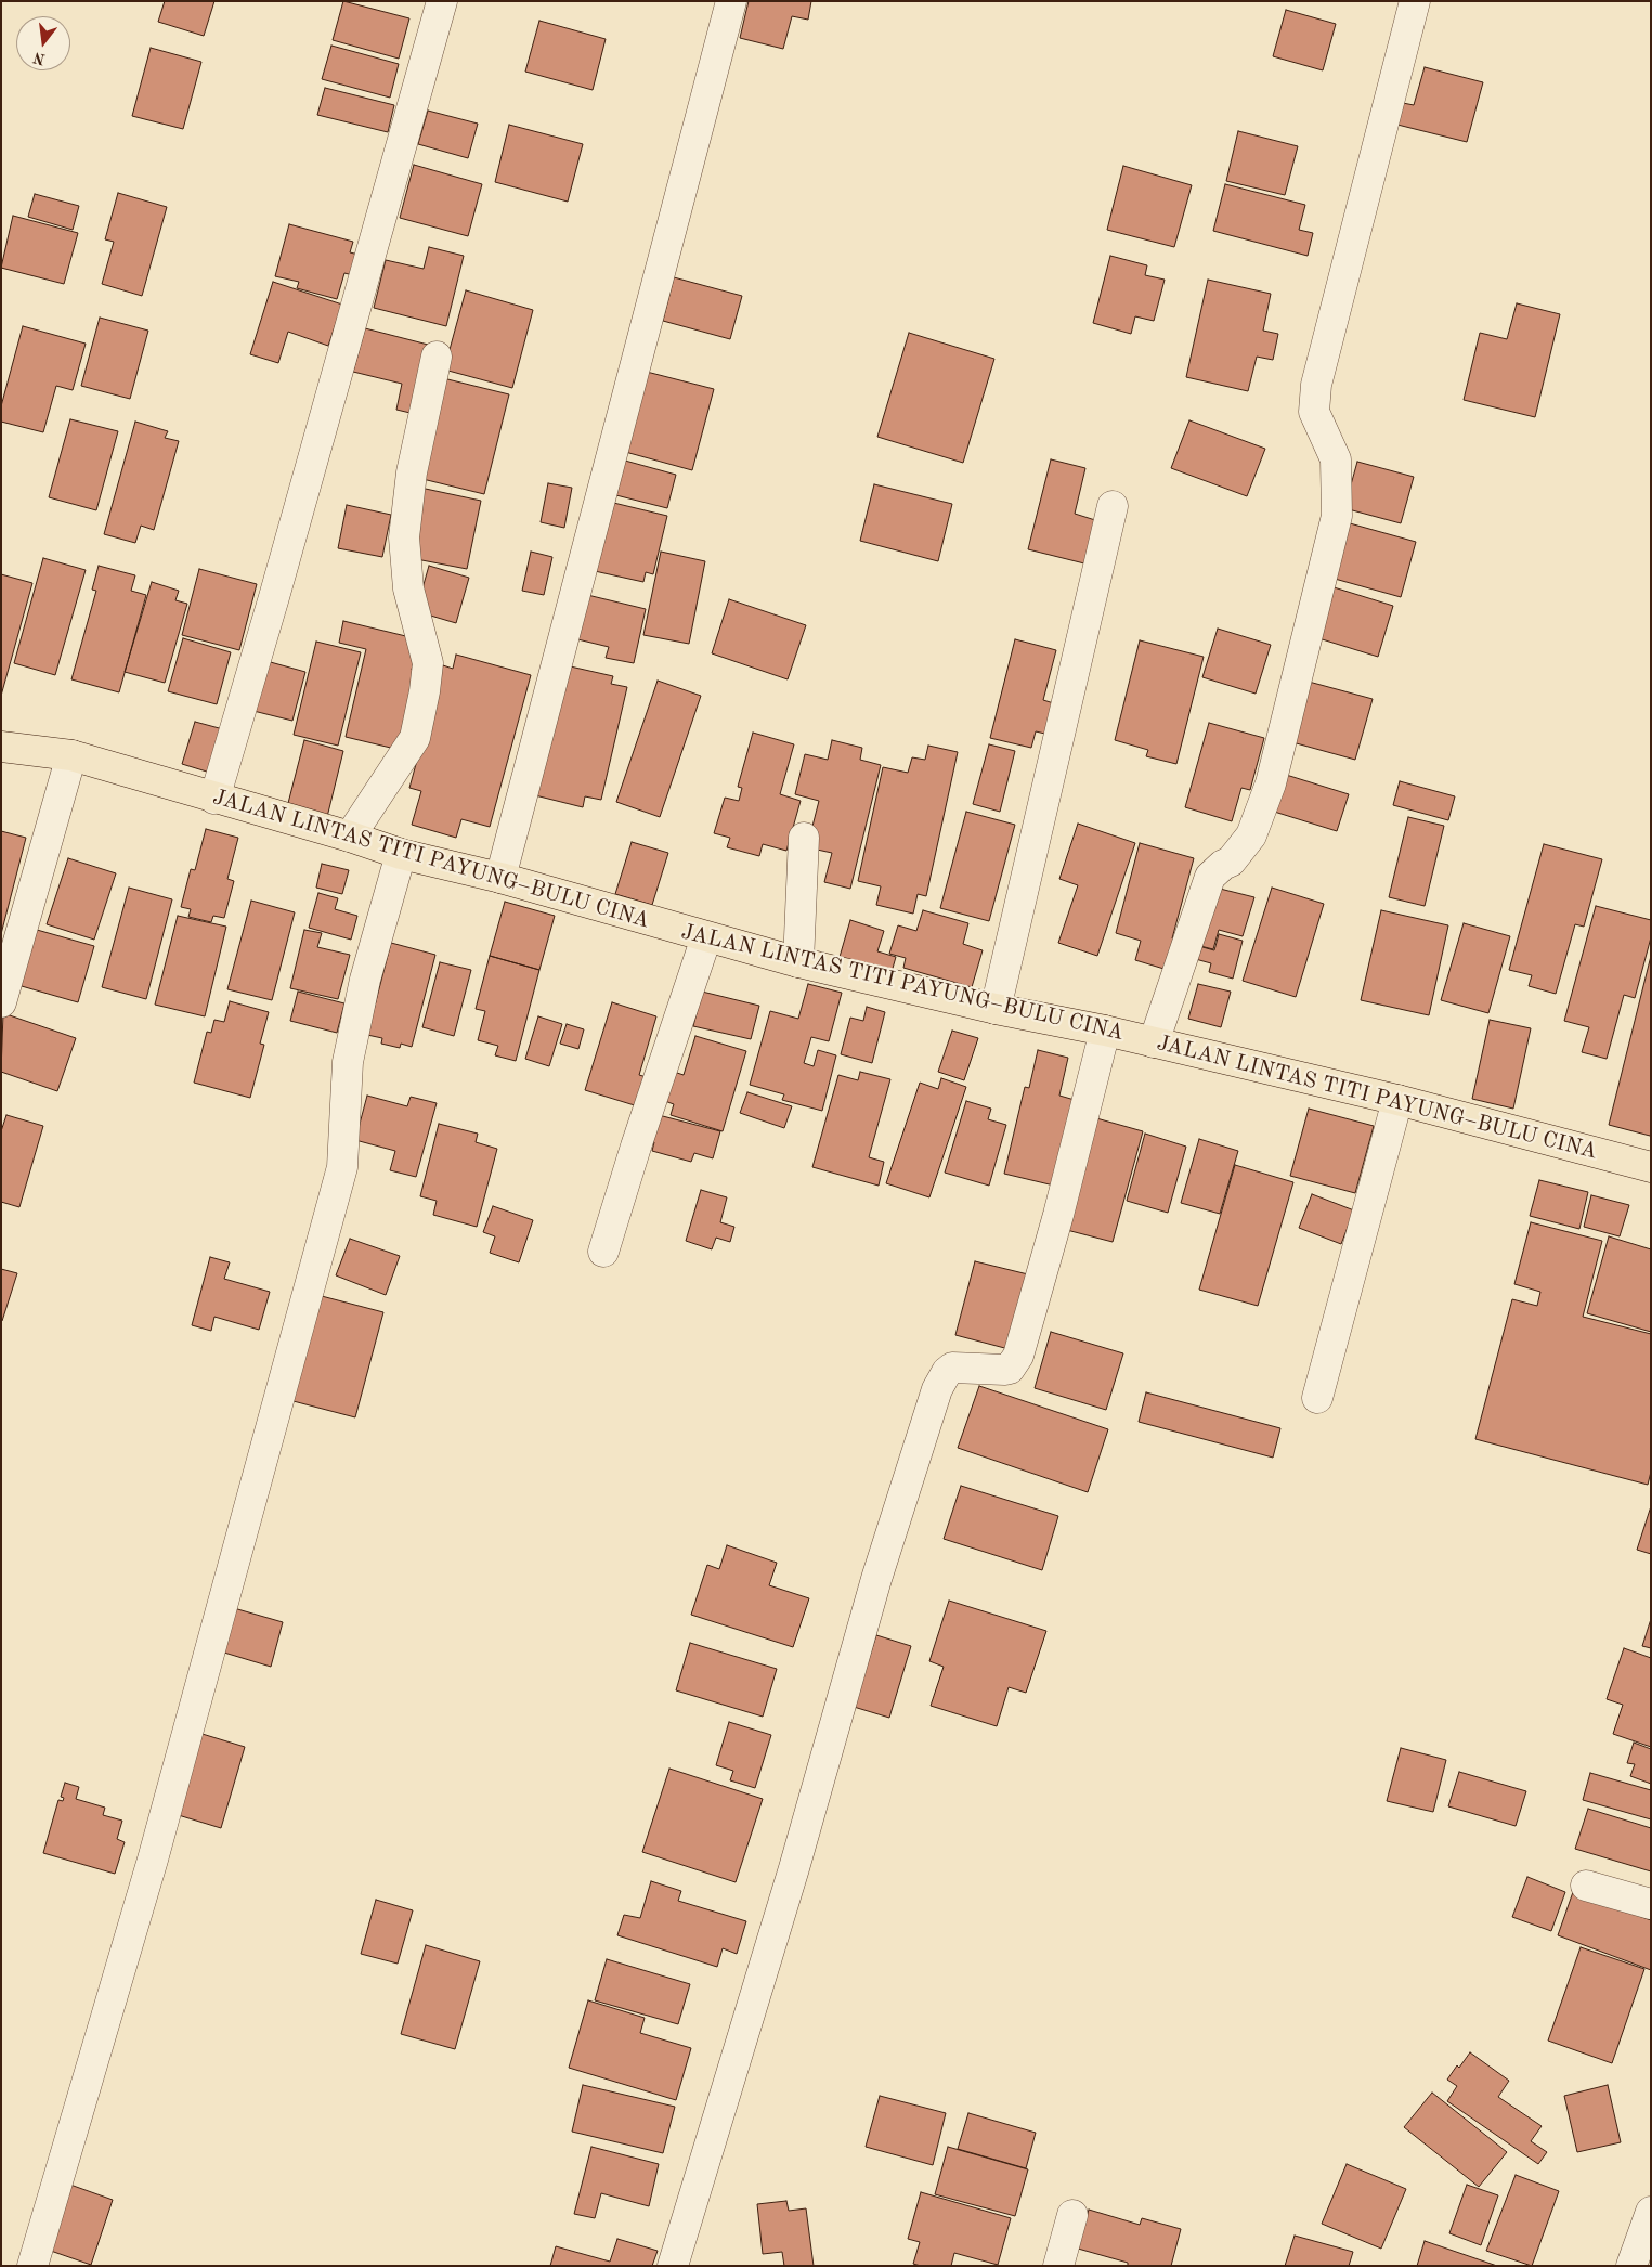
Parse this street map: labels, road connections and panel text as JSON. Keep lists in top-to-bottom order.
{
  "streets": {
    "main road": ["JALAN LINTAS TITI PAYUNG–BULU CINA"]
  },
  "north": "bottom"
}
